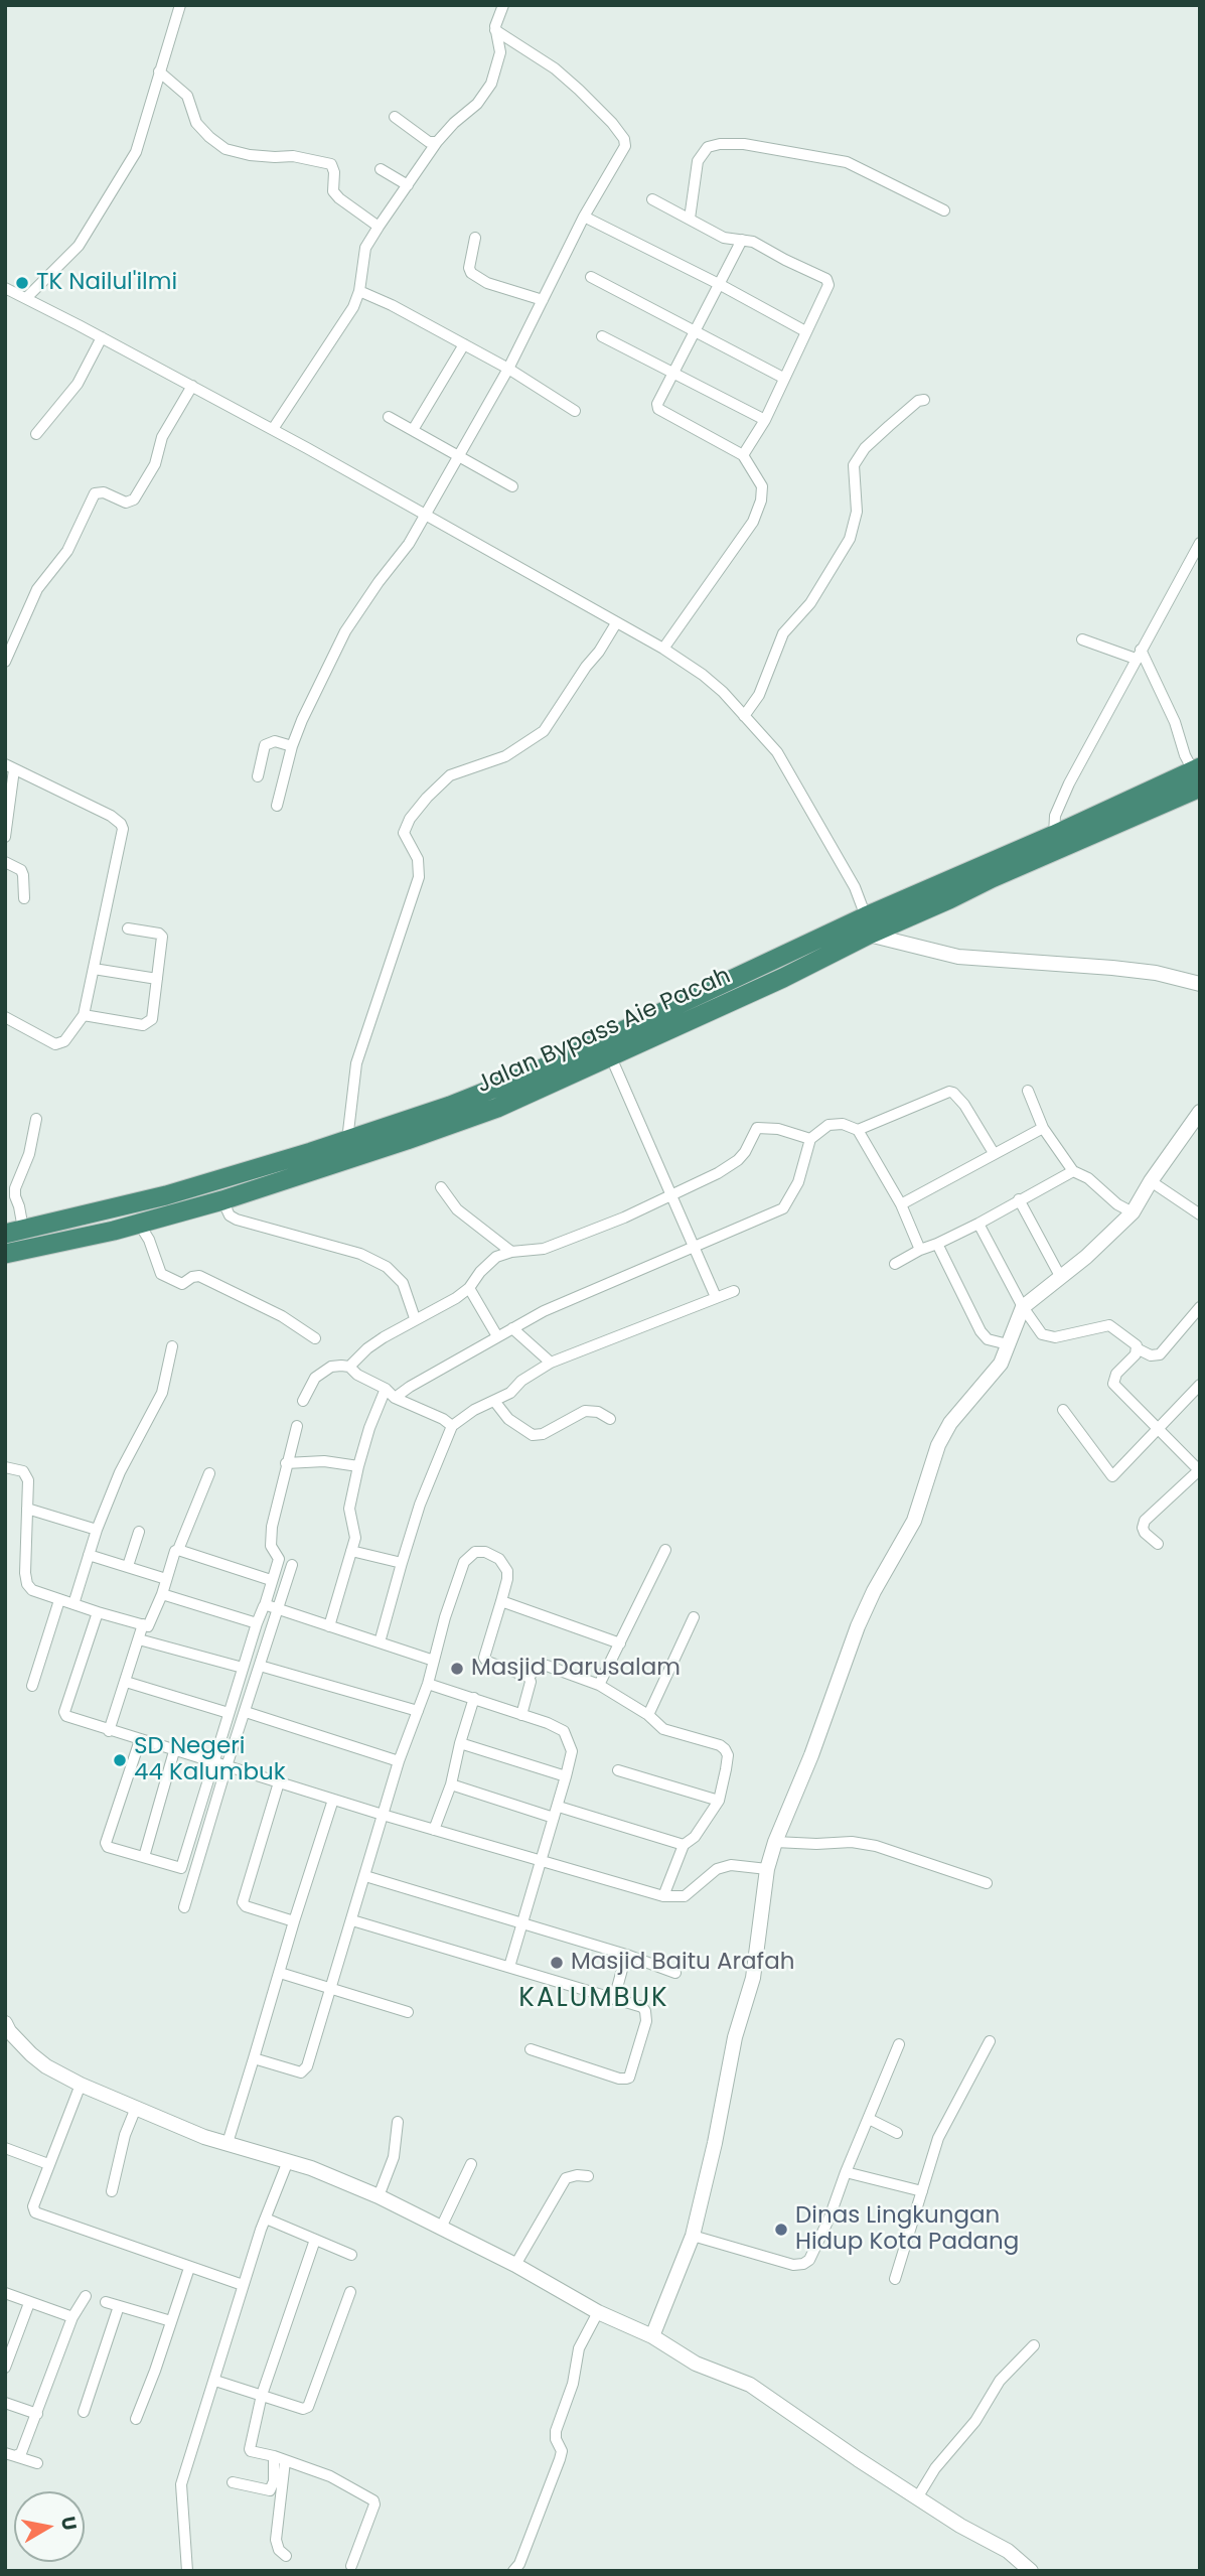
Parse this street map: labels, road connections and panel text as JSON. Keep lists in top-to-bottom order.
{
  "streets": {
    "highway": ["Jalan Bypass Aie Pacah"]
  },
  "districts": ["KALUMBUK"],
  "places": [
    "TK Nailul'ilmi",
    "Masjid Darusalam",
    "SD Negeri 44 Kalumbuk",
    "Masjid Baitu Arafah",
    "Dinas Lingkungan Hidup Kota Padang"
  ],
  "north": "right"
}
